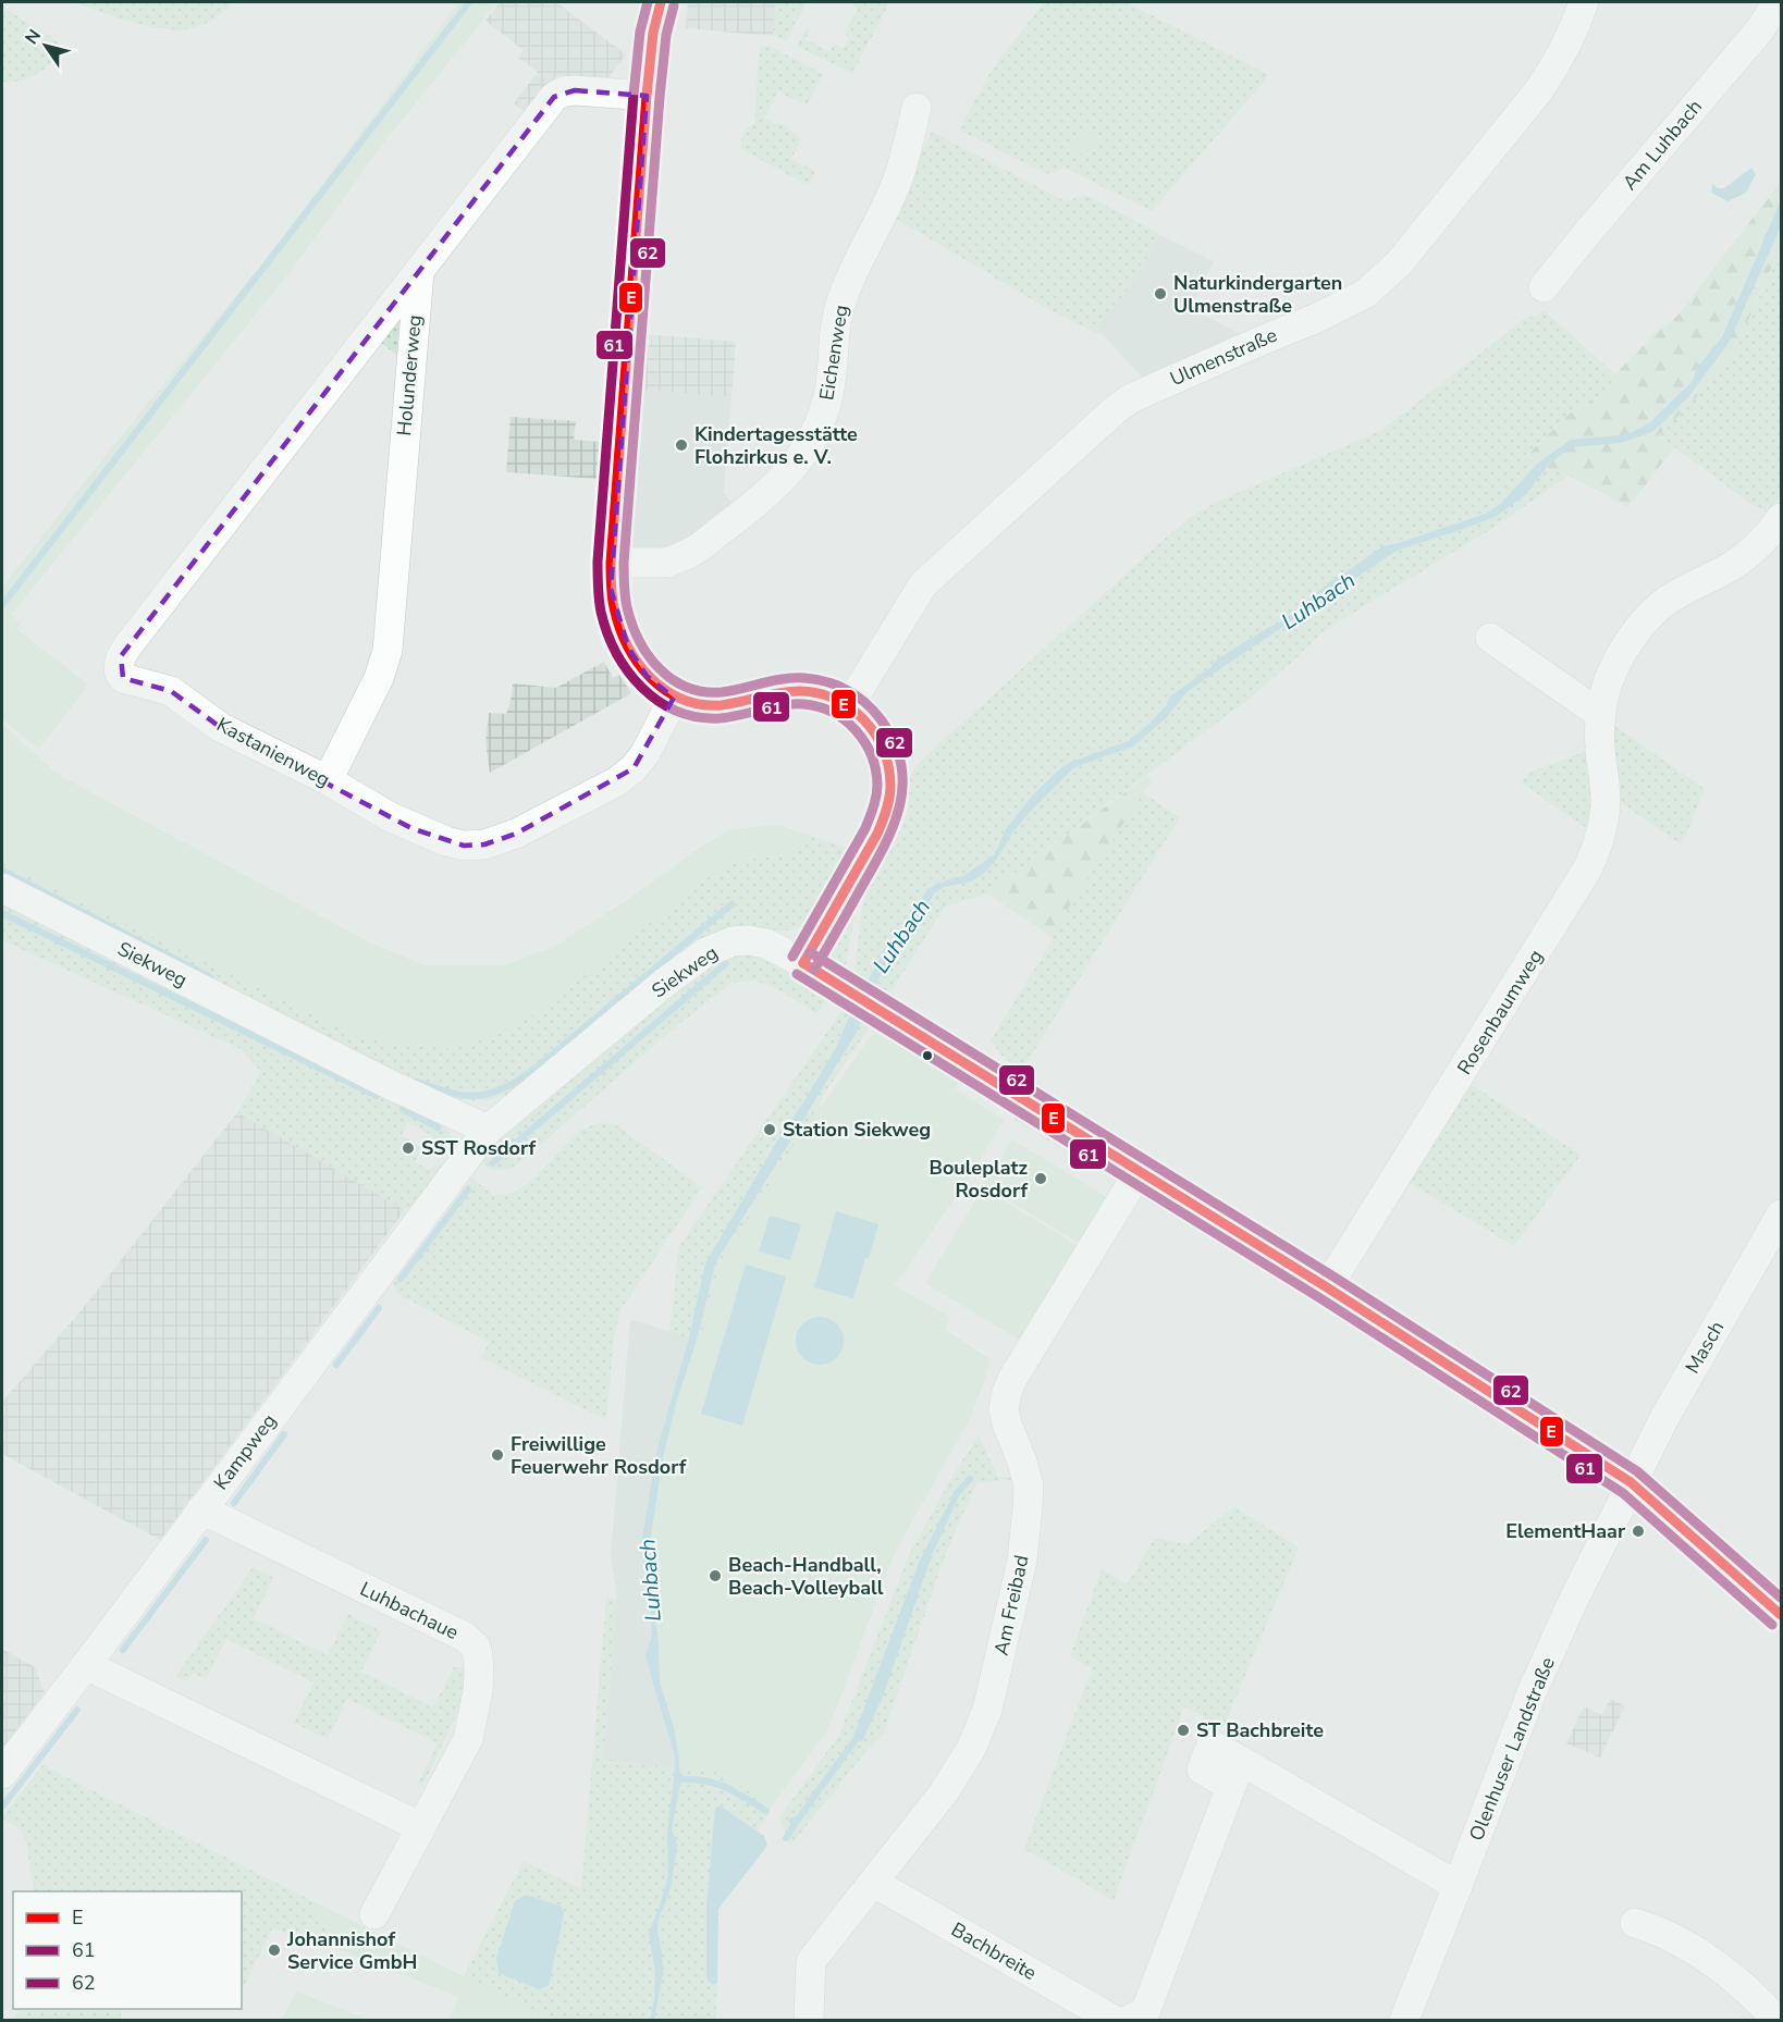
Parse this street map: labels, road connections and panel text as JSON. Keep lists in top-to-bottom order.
{
  "streets": {
    "street": [
      "Am Luhbach",
      "Eichenweg",
      "Ulmenstraße",
      "Holunderweg",
      "Kastanienweg",
      "Siekweg",
      "Rosenbaumweg",
      "Masch",
      "Kampweg",
      "Am Freibad",
      "Luhbachaue",
      "Olenhuser Landstraße",
      "Bachbreite"
    ]
  },
  "crossings": [
    ["Holunderweg", "Kastanienweg"],
    ["Siekweg", "Rosenbaumweg"],
    ["Siekweg", "Masch"],
    ["Siekweg", "Kampweg"],
    ["Siekweg", "Am Freibad"],
    ["Siekweg", "Olenhuser Landstraße"],
    ["Masch", "Olenhuser Landstraße"],
    ["Kampweg", "Luhbachaue"],
    ["Am Freibad", "Bachbreite"]
  ],
  "water": ["Luhbach"],
  "places": [
    "Naturkindergarten Ulmenstraße",
    "Kindertagesstätte Flohzirkus e. V.",
    "Station Siekweg",
    "SST Rosdorf",
    "Bouleplatz Rosdorf",
    "Freiwillige Feuerwehr Rosdorf",
    "ElementHaar",
    "Beach-Handball, Beach-Volleyball",
    "ST Bachbreite",
    "Johannishof Service GmbH"
  ],
  "lines": ["transit line E", "transit line 61", "transit line 62"],
  "legend": ["E", "61", "62"],
  "north": "top left"
}
